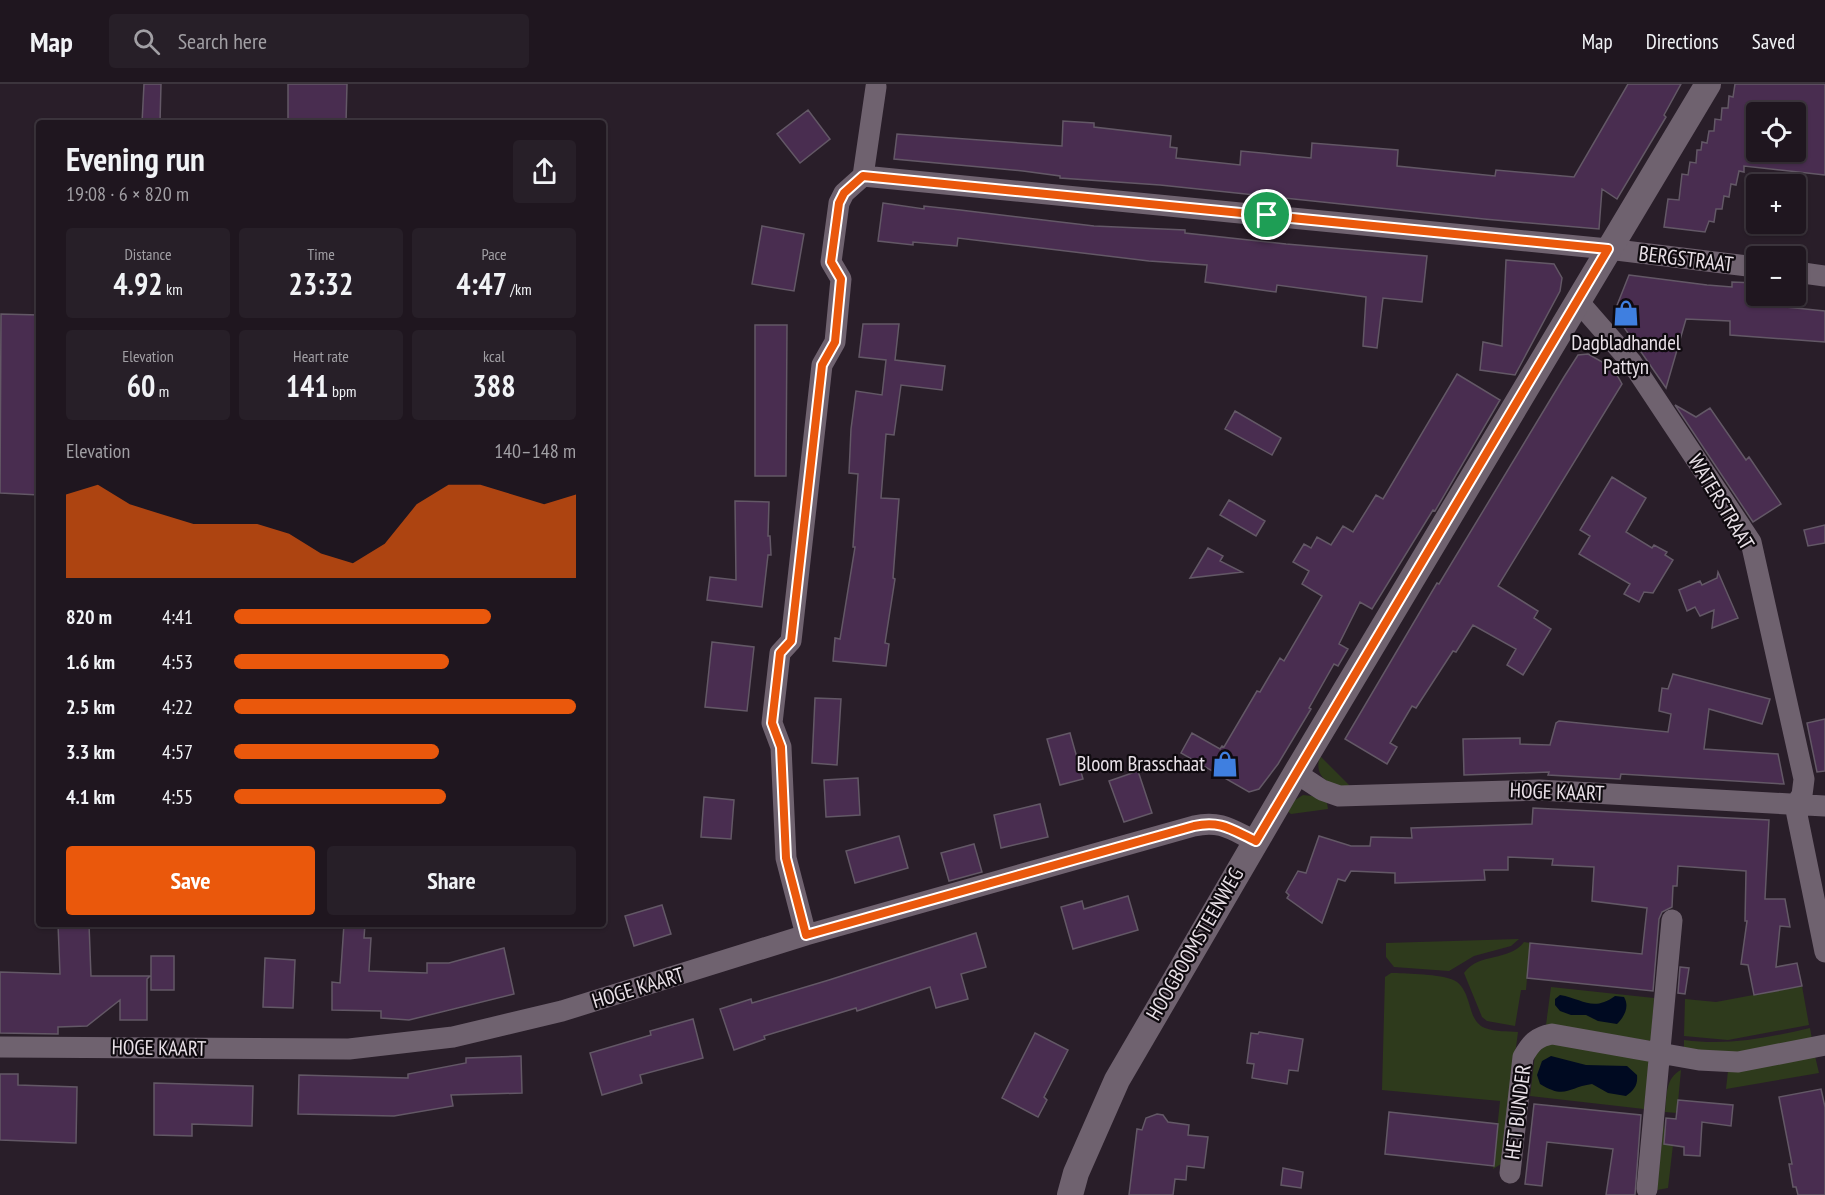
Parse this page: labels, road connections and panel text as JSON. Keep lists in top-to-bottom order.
{
  "streets": {
    "street": [
      "BERGSTRAAT",
      "WATERSTRAAT",
      "HOGE KAART",
      "HOOGBOOMSTEENWEG",
      "HET BUNDER"
    ]
  },
  "crossings": [
    ["BERGSTRAAT", "HOOGBOOMSTEENWEG"],
    ["WATERSTRAAT", "HOGE KAART"],
    ["WATERSTRAAT", "HOOGBOOMSTEENWEG"],
    ["HOGE KAART", "HOOGBOOMSTEENWEG"]
  ],
  "places": {
    "shop": ["Dagbladhandel Pattyn", "Bloom Brasschaat"]
  },
  "page": {
    "header": "Map",
    "search": "Search here",
    "nav": ["Map", "Directions", "Saved"],
    "map_buttons": ["+", "−"],
    "heading": ["Evening run", "19:08 · 6 × 820 m"],
    "stats": [
      ["Distance", "4.92 km"],
      ["Time", "23:32"],
      ["Pace", "4:47 /km"],
      ["Elevation", "60 m"],
      ["Heart rate", "141 bpm"],
      ["kcal", "388"]
    ],
    "chart": ["Elevation", "140–148 m"],
    "list": [
      {
        "name": "820 m",
        "note": "4:41"
      },
      {
        "name": "1.6 km",
        "note": "4:53"
      },
      {
        "name": "2.5 km",
        "note": "4:22"
      },
      {
        "name": "3.3 km",
        "note": "4:57"
      },
      {
        "name": "4.1 km",
        "note": "4:55"
      }
    ],
    "buttons": ["Save", "Share"]
  }
}
